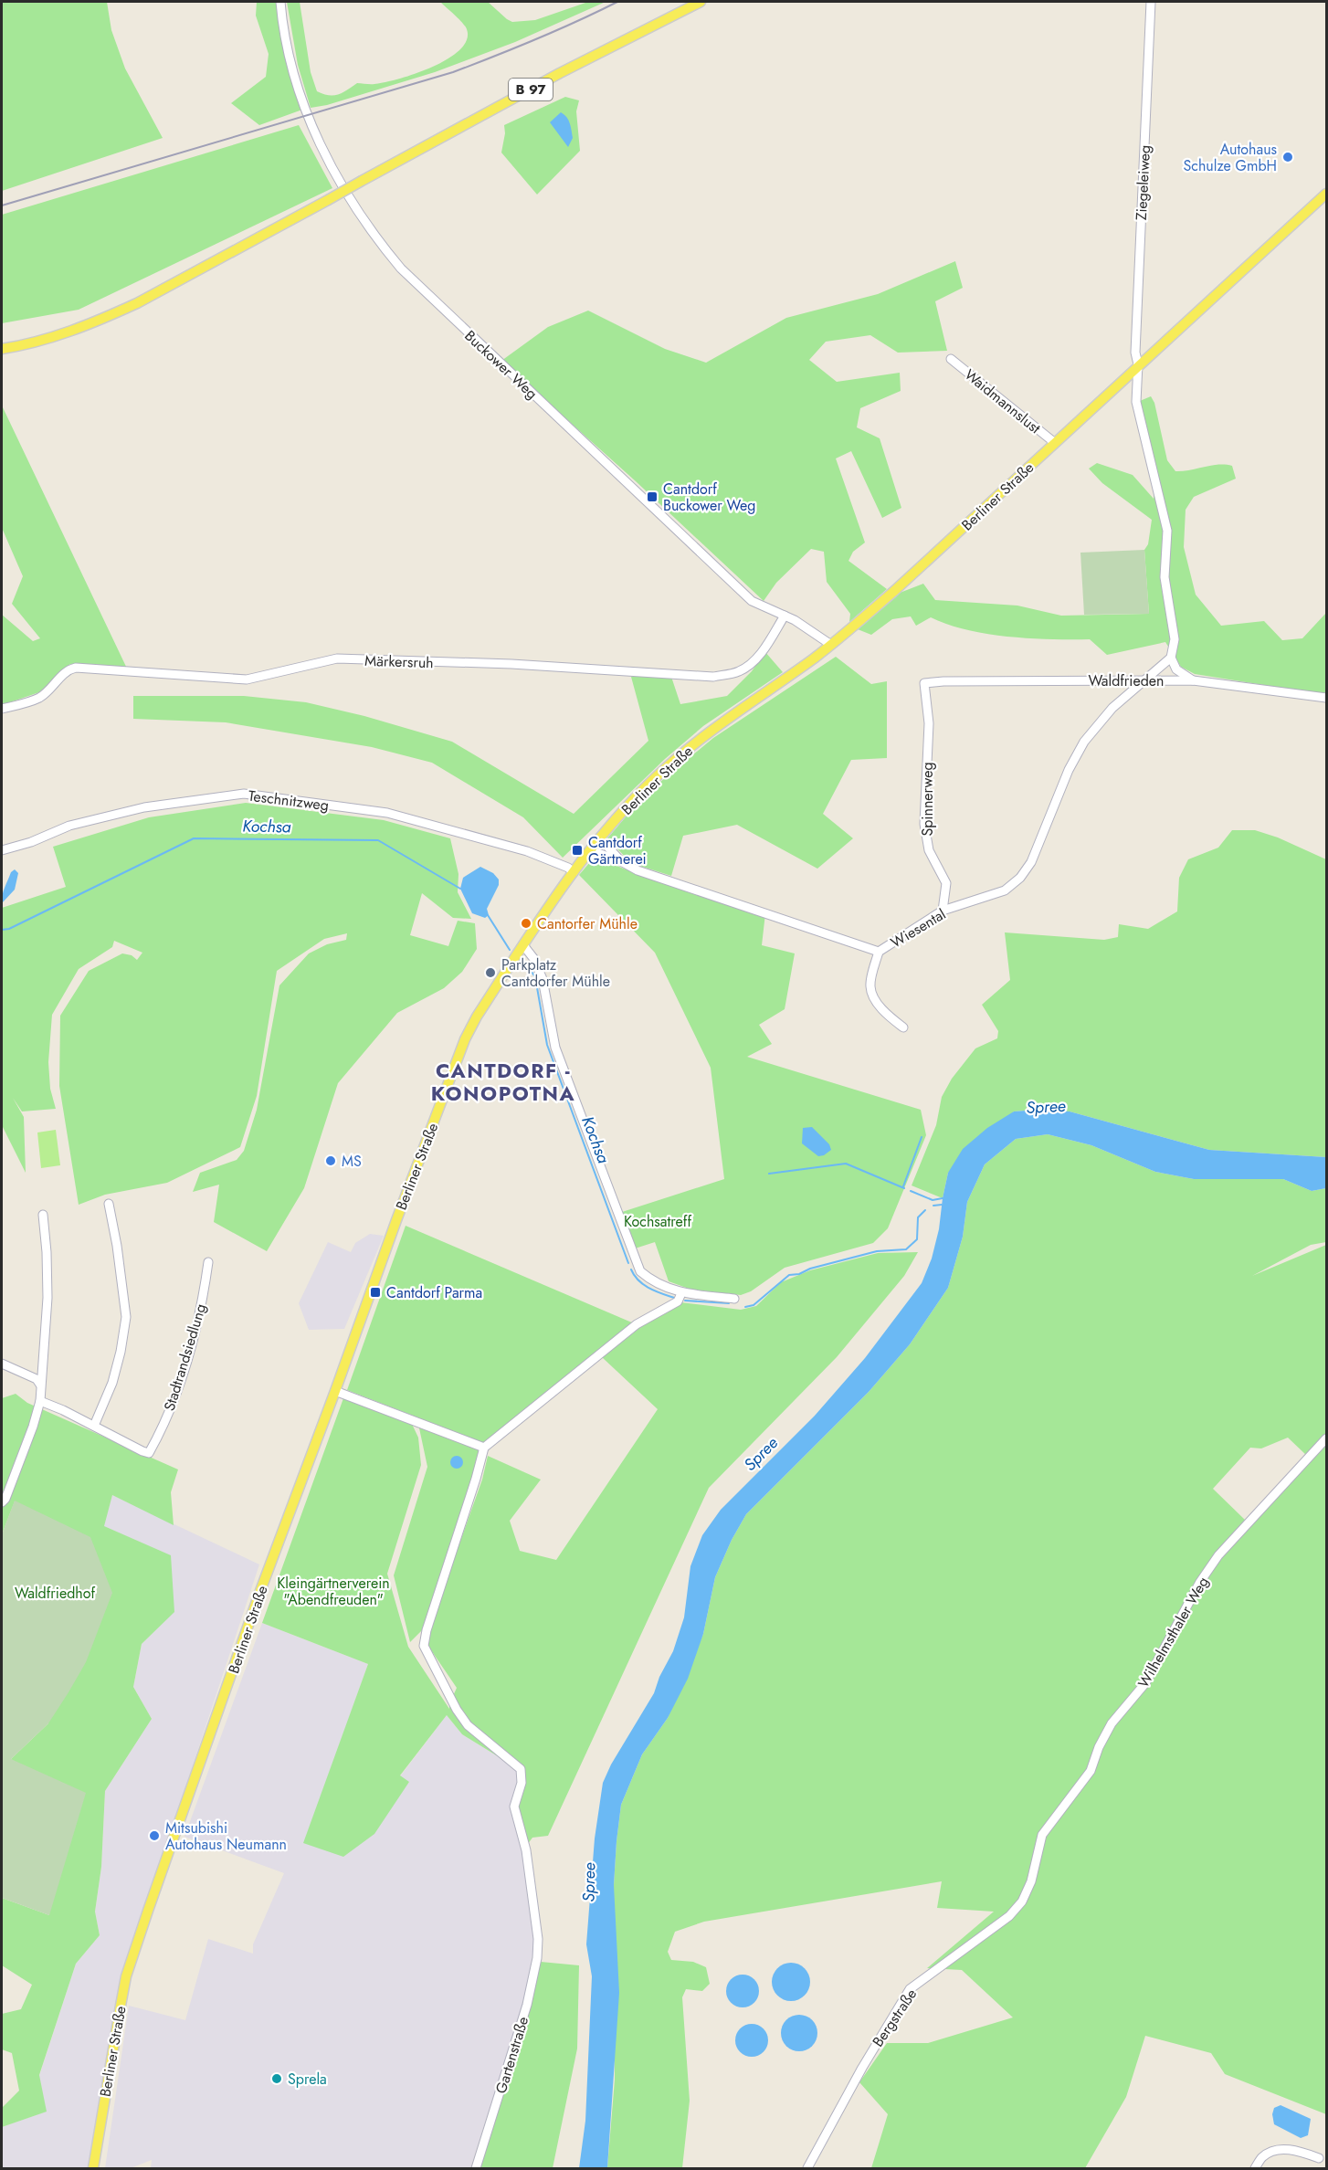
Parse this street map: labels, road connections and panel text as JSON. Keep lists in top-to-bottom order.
{
  "streets": {
    "main road": ["B 97", "Berliner Straße"],
    "street": [
      "Ziegeleiweg",
      "Buckower Weg",
      "Waidmannslust",
      "Märkersruh",
      "Waldfrieden",
      "Spinnerweg",
      "Teschnitzweg",
      "Wiesental",
      "Stadtrandsiedlung",
      "Wilhelmsthaler Weg",
      "Bergstraße",
      "Gartenstraße"
    ]
  },
  "crossings": [
    ["Ziegeleiweg", "Berliner Straße"],
    ["Ziegeleiweg", "Wiesental"],
    ["Buckower Weg", "Berliner Straße"],
    ["Buckower Weg", "Märkersruh"],
    ["Waidmannslust", "Berliner Straße"],
    ["Berliner Straße", "Teschnitzweg"],
    ["Berliner Straße", "Wiesental"],
    ["Waldfrieden", "Spinnerweg"],
    ["Waldfrieden", "Wiesental"],
    ["Spinnerweg", "Wiesental"],
    ["Wilhelmsthaler Weg", "Bergstraße"]
  ],
  "districts": ["CANTDORF - KONOPOTNA"],
  "water": ["Kochsa", "Spree"],
  "parks": ["Kochsatreff", "Kleingärtnerverein \"Abendfreuden\"", "Waldfriedhof"],
  "places": {
    "other": [
      "Autohaus Schulze GmbH",
      "Cantorfer Mühle",
      "Parkplatz Cantdorfer Mühle",
      "MS",
      "Mitsubishi Autohaus Neumann",
      "Sprela"
    ],
    "transit": ["Cantdorf Buckower Weg", "Cantdorf Gärtnerei", "Cantdorf Parma"]
  }
}
